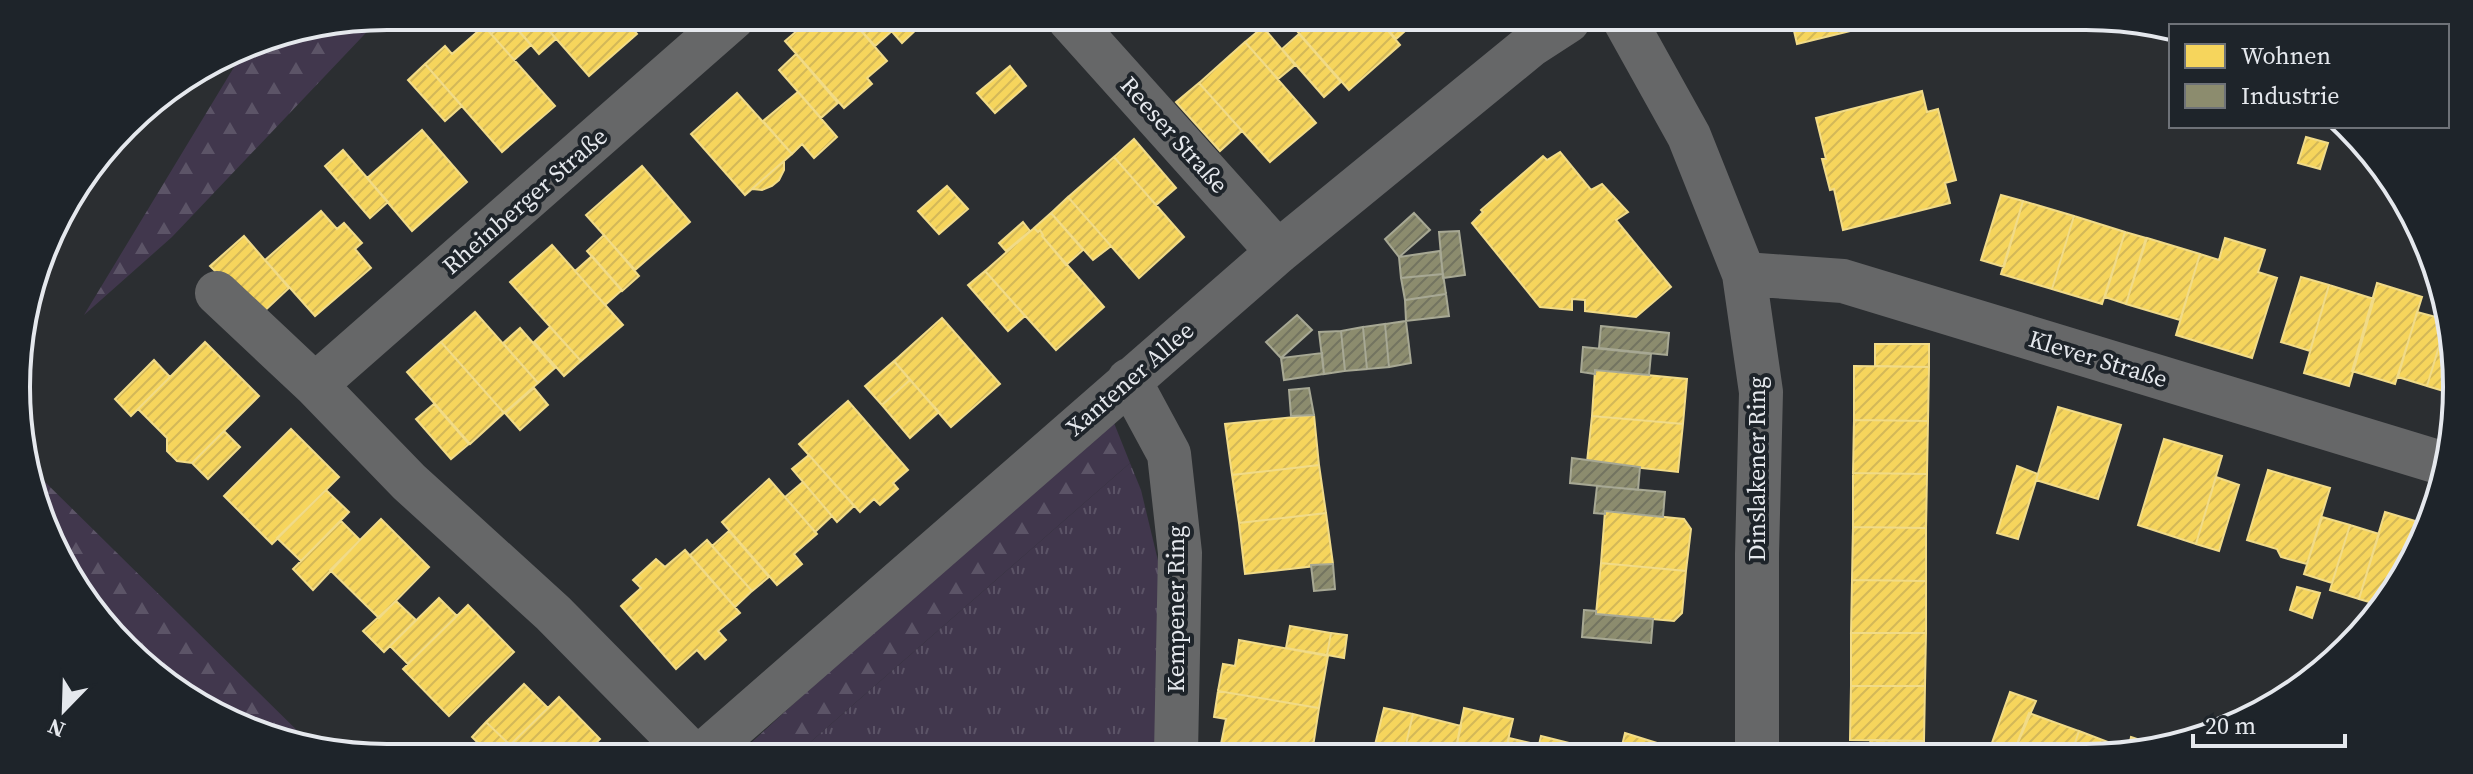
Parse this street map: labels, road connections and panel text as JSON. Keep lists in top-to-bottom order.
{
  "streets": {
    "street": [
      "Reeser Straße",
      "Rheinberger Straße",
      "Klever Straße",
      "Xantener Allee",
      "Dinslakener Ring",
      "Kempener Ring"
    ]
  },
  "crossings": [
    ["Reeser Straße", "Xantener Allee"],
    ["Klever Straße", "Dinslakener Ring"],
    ["Xantener Allee", "Kempener Ring"]
  ],
  "legend": ["Wohnen", "Industrie"],
  "scale_bar": "20 m",
  "north": "bottom left"
}
